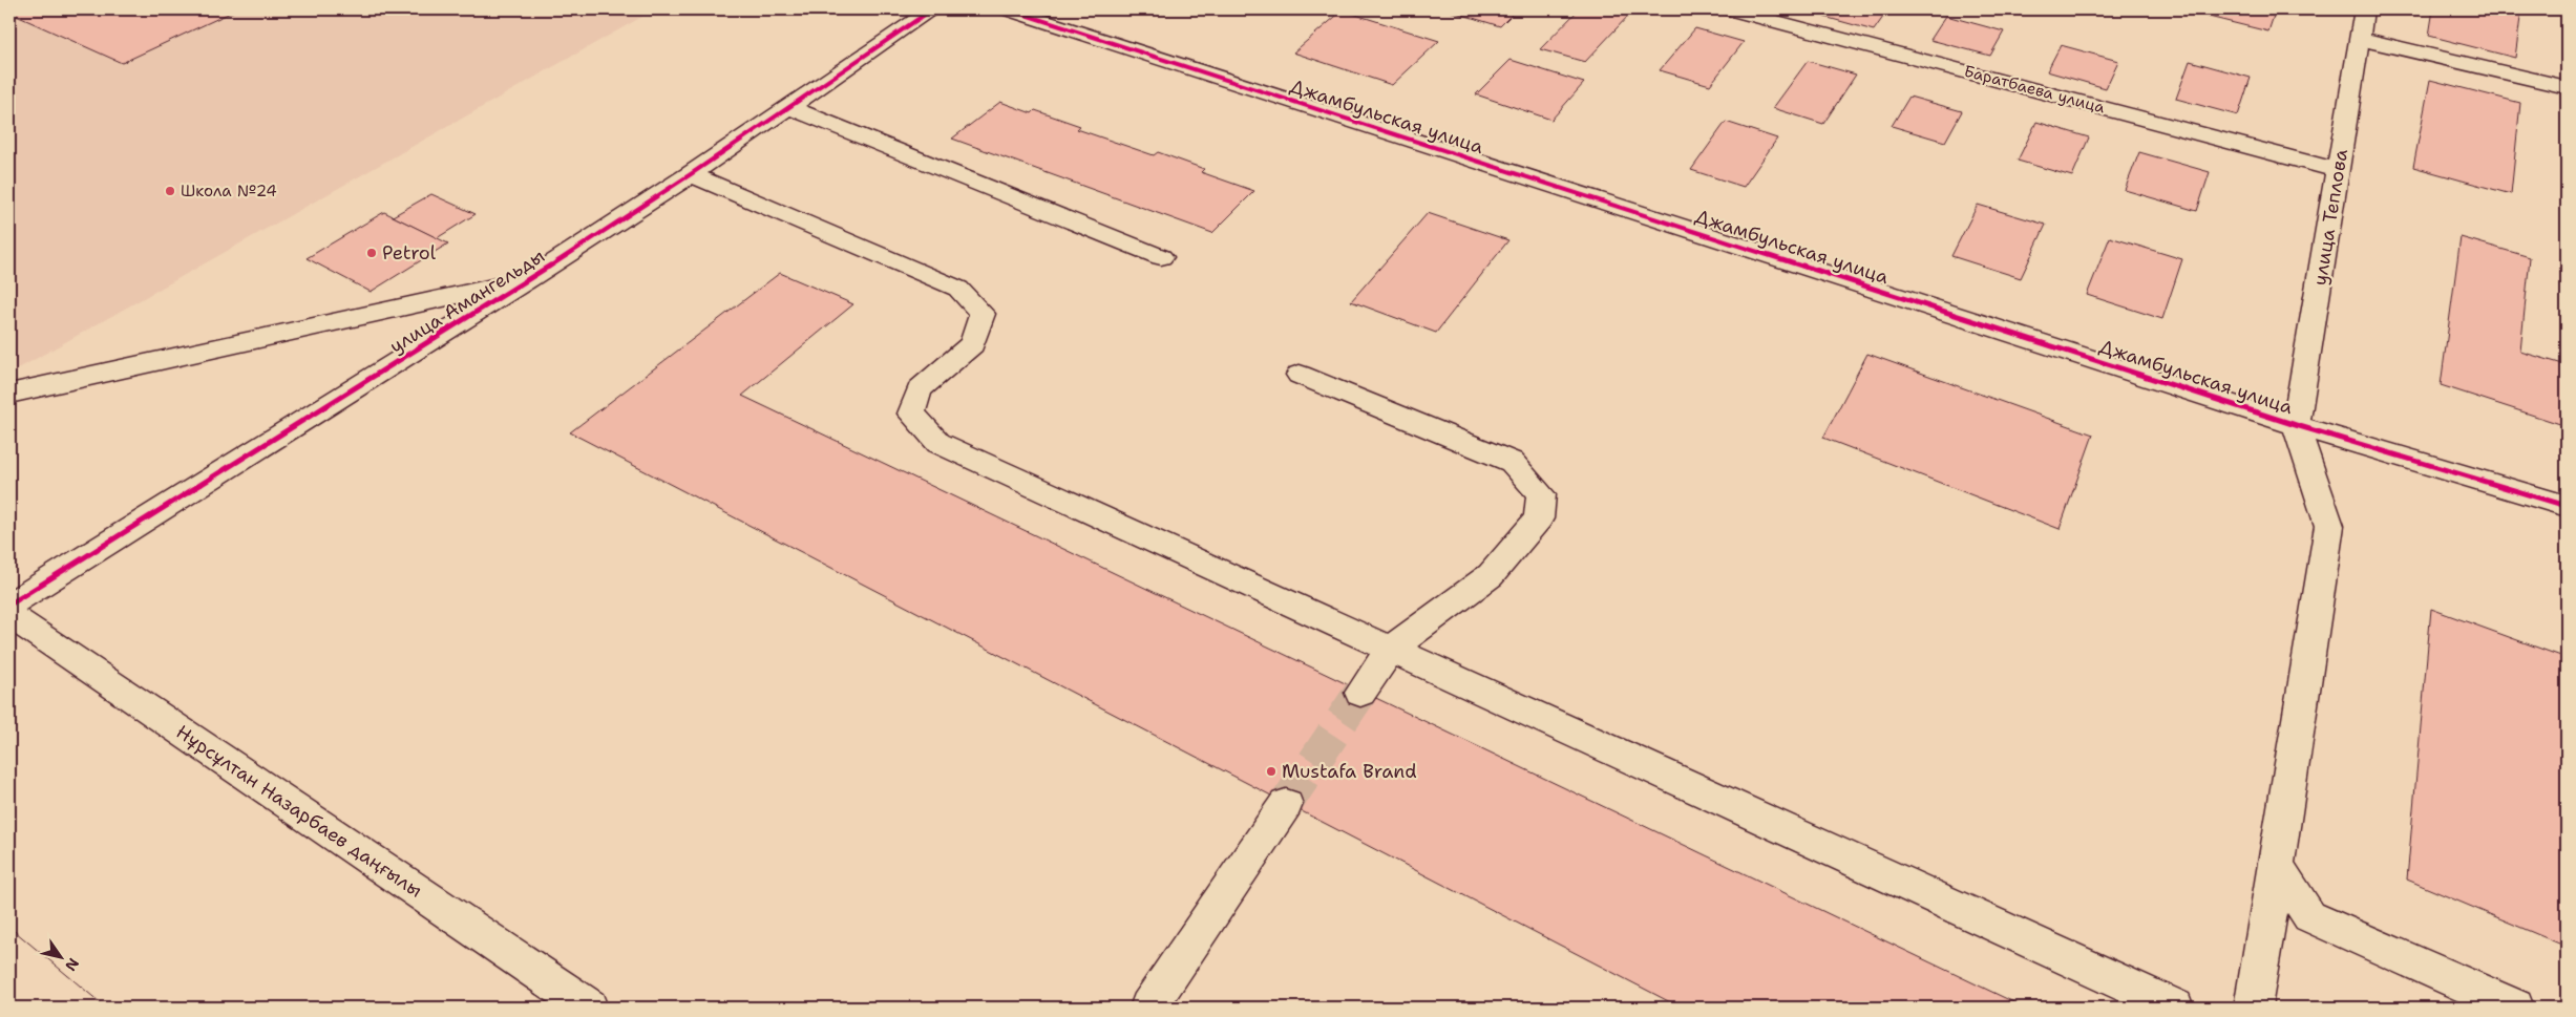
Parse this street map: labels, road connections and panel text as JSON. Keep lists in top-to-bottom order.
{
  "streets": {
    "street": [
      "Баратбаева улица",
      "Джамбульская улица",
      "улица Теплова",
      "улица Амангельды",
      "Нұрсұлтан Назарбаев даңғылы"
    ]
  },
  "crossings": [
    ["Баратбаева улица", "улица Теплова"],
    ["Джамбульская улица", "улица Теплова"]
  ],
  "places": ["Школа №24", "Petrol", "Mustafa Brand"],
  "north": "bottom right"
}
